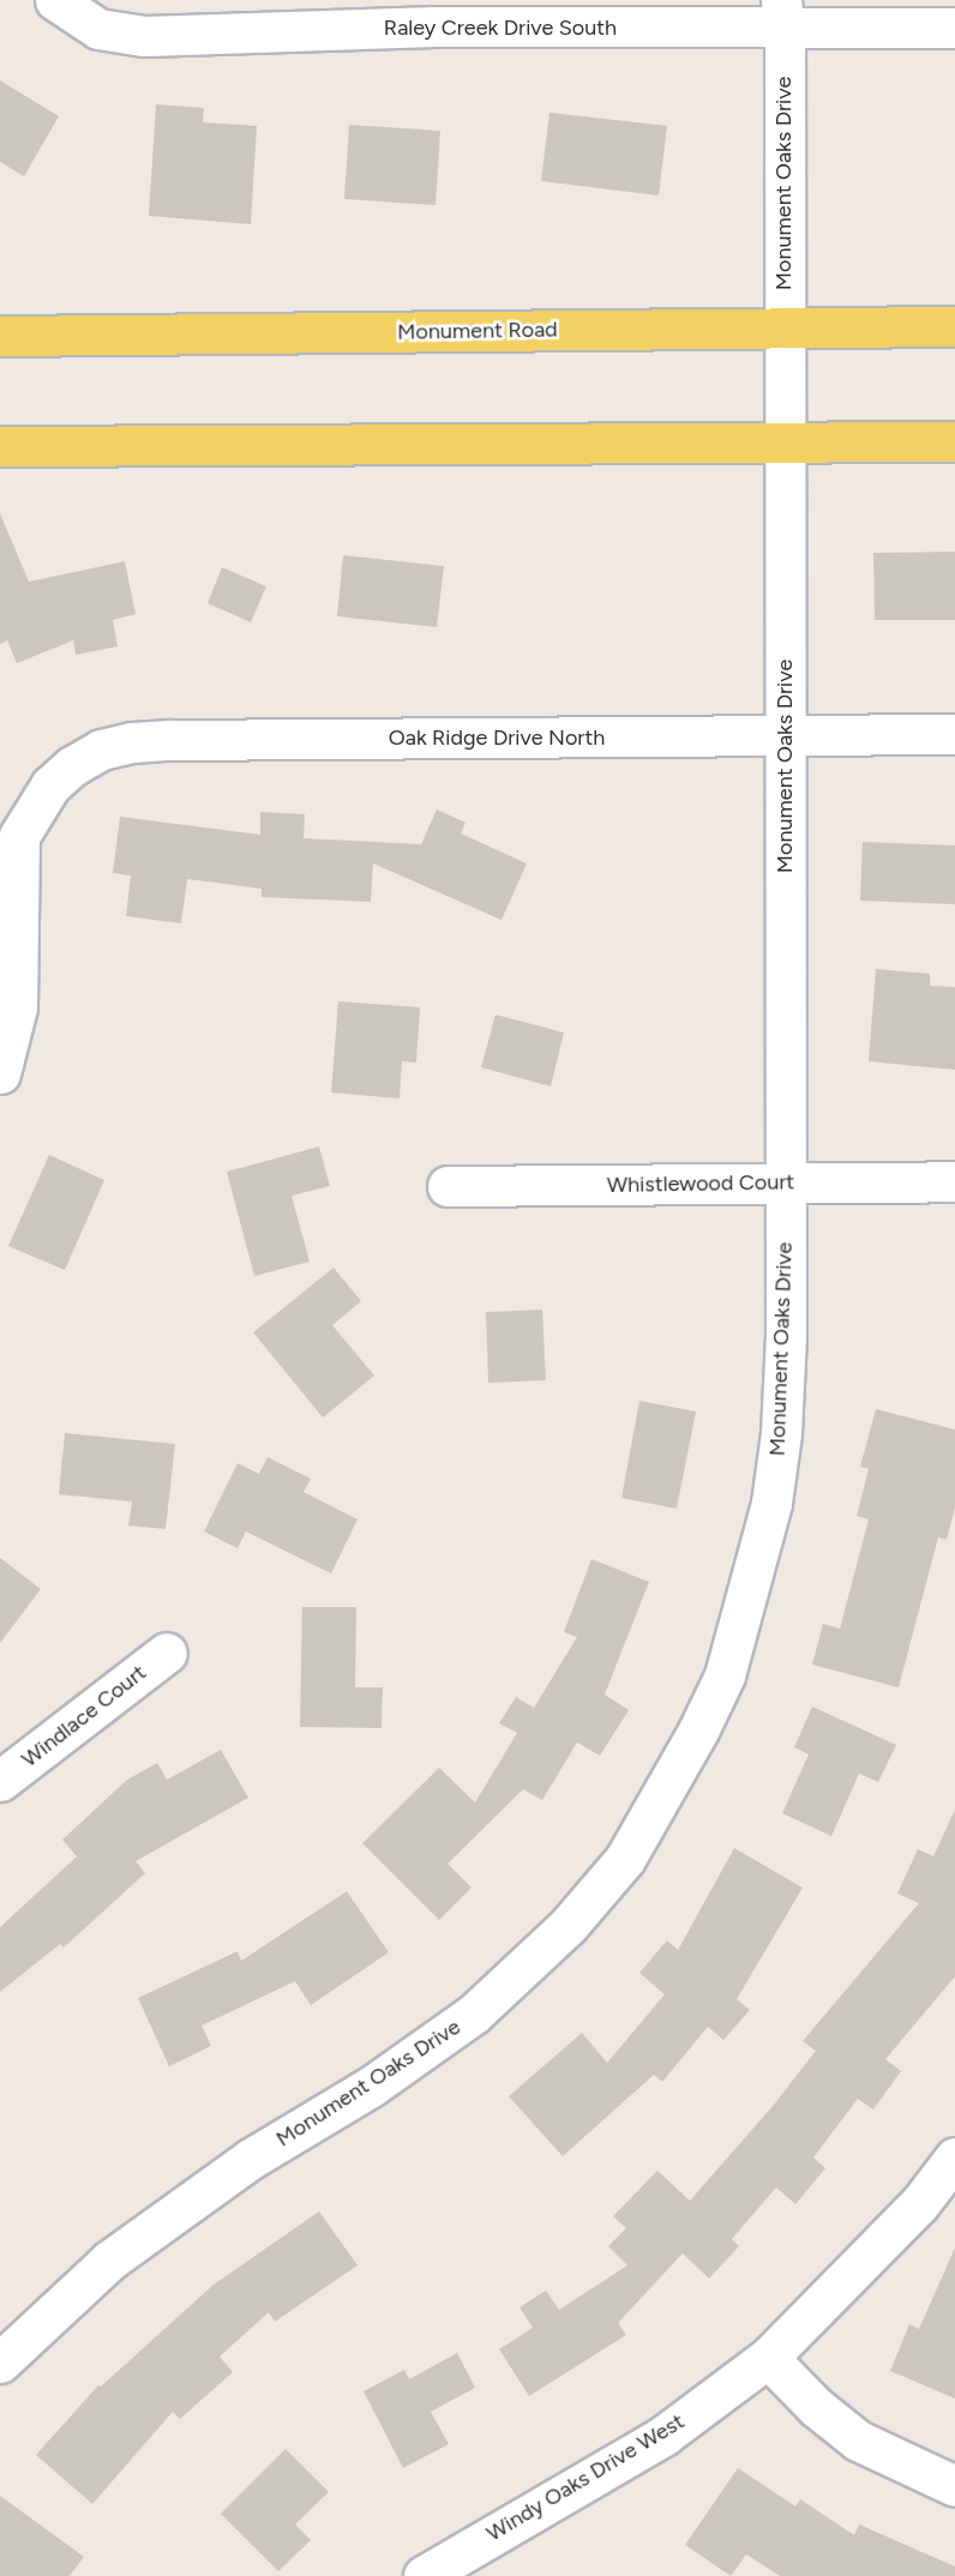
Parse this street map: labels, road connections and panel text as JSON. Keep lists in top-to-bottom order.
{
  "streets": {
    "main road": ["Monument Road"],
    "street": [
      "Raley Creek Drive South",
      "Monument Oaks Drive",
      "Oak Ridge Drive North",
      "Whistlewood Court",
      "Windlace Court",
      "Windy Oaks Drive West"
    ]
  },
  "crossings": [
    ["Raley Creek Drive South", "Monument Oaks Drive"],
    ["Monument Oaks Drive", "Monument Road"],
    ["Monument Oaks Drive", "Oak Ridge Drive North"],
    ["Monument Oaks Drive", "Whistlewood Court"]
  ]
}
